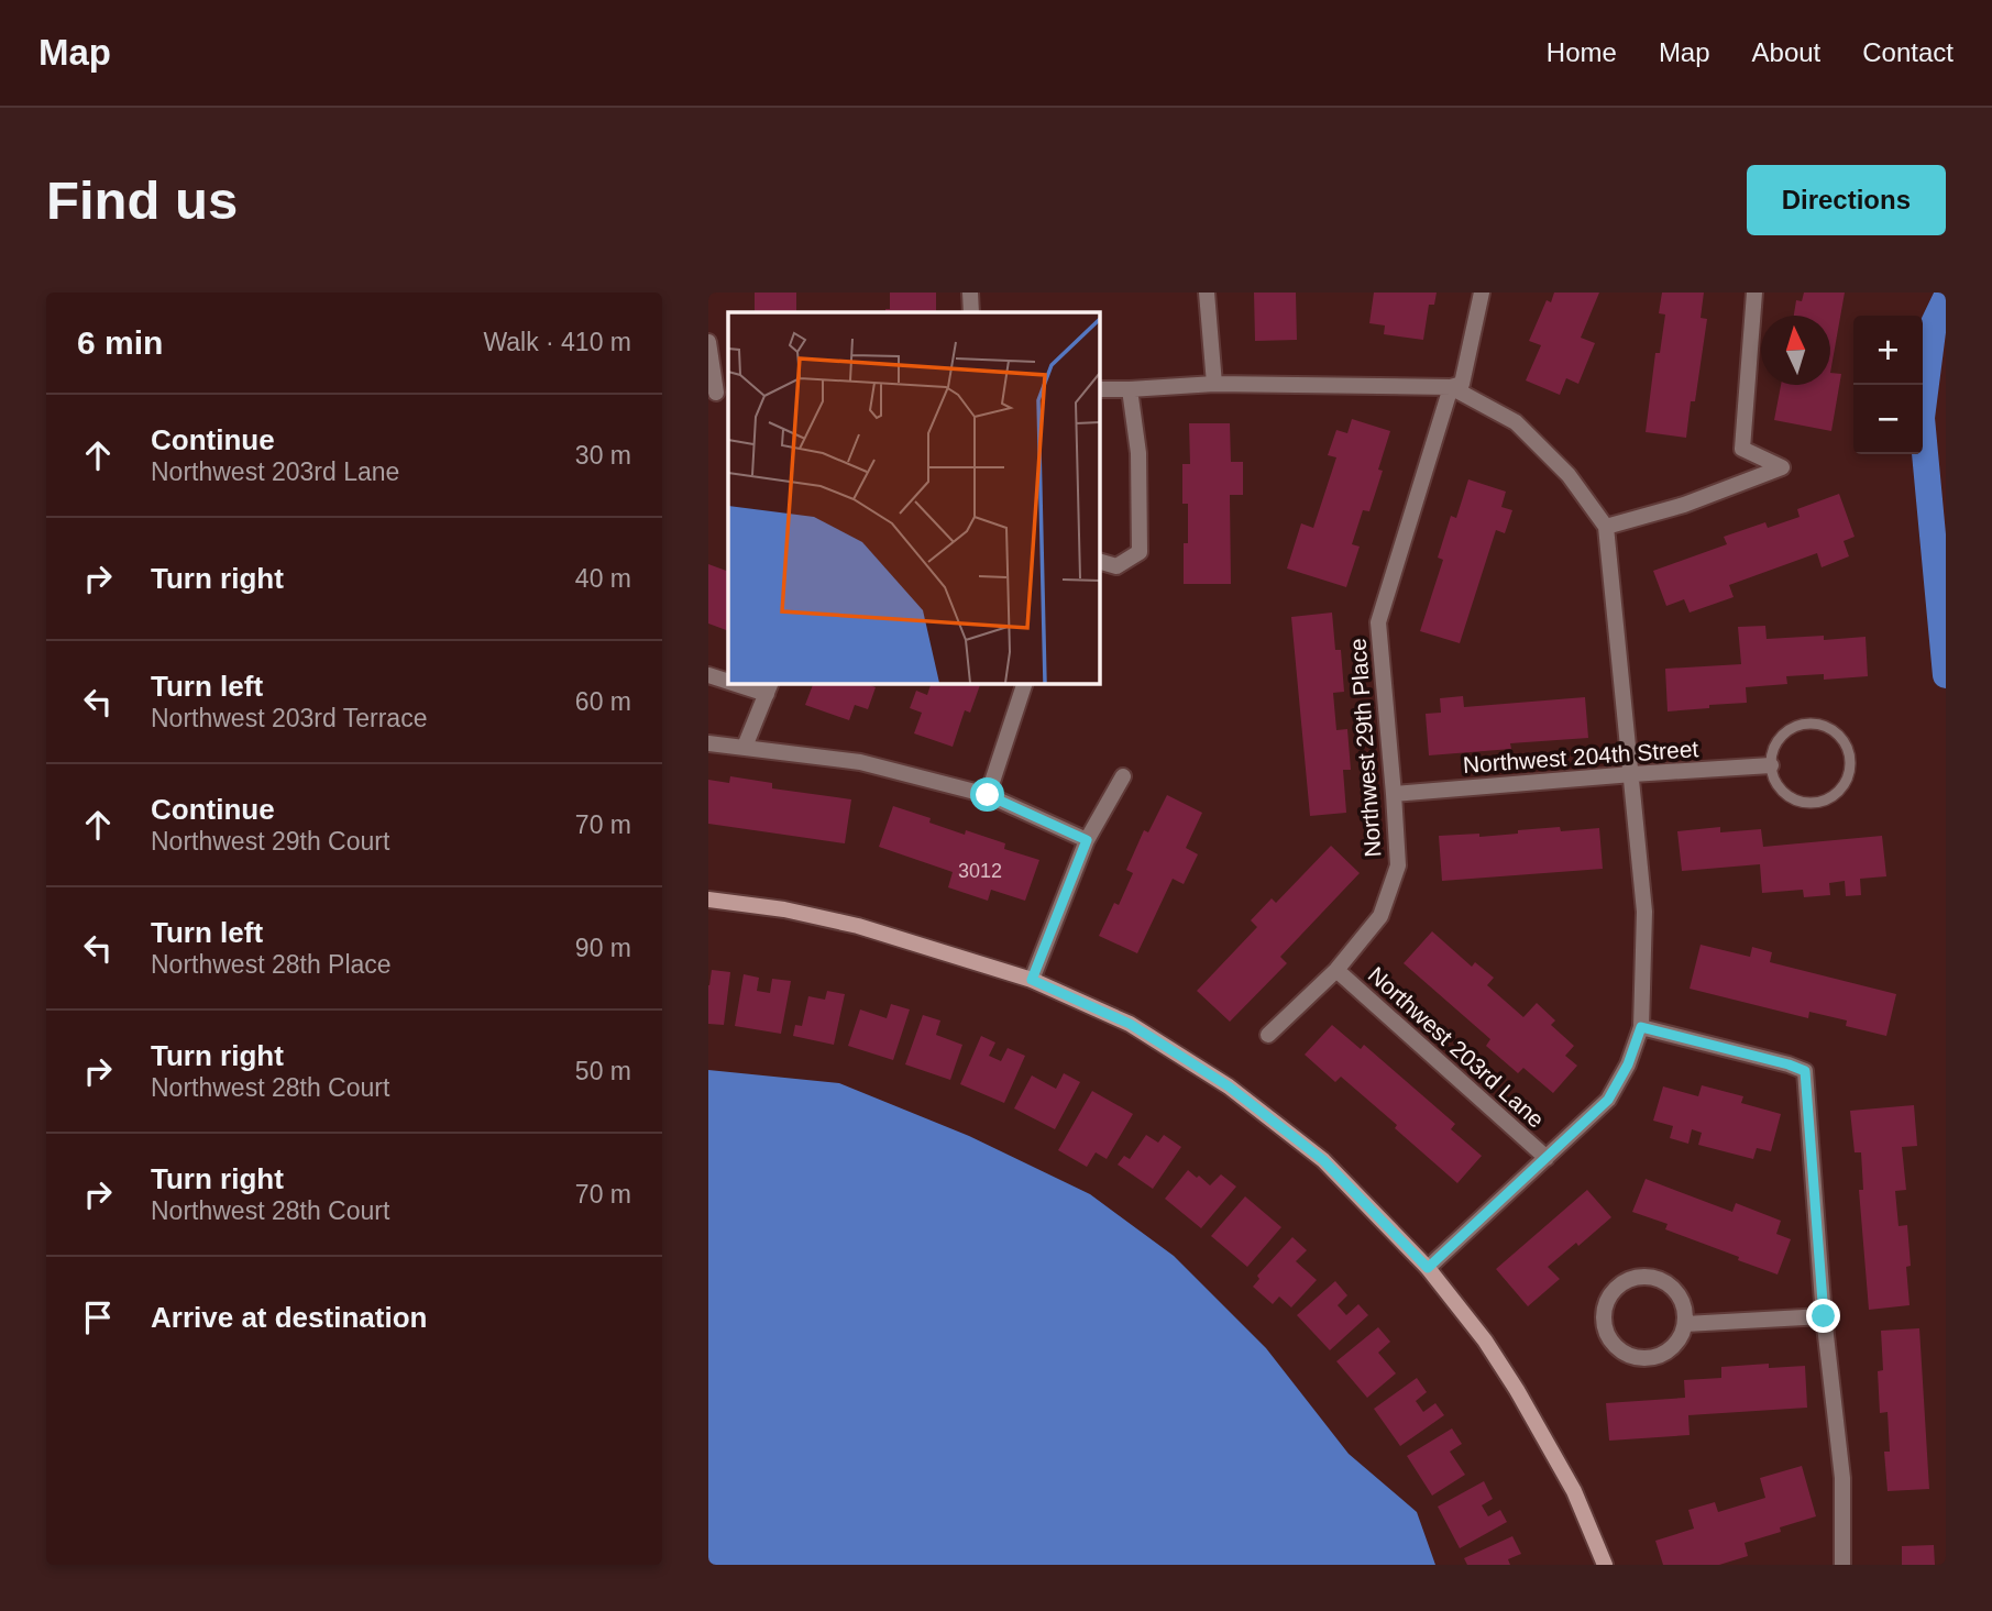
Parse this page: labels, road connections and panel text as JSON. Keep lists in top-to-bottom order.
{
  "streets": {
    "street": ["Northwest 29th Place", "Northwest 204th Street", "Northwest 203rd Lane"]
  },
  "crossings": [
    ["Northwest 29th Place", "Northwest 204th Street"],
    ["Northwest 29th Place", "Northwest 203rd Lane"]
  ],
  "house_numbers": ["3012"],
  "north": "top",
  "page": {
    "header": "Map",
    "nav": [
      "Home",
      "Map",
      "About",
      "Contact"
    ],
    "buttons": "Directions",
    "title": "Find us",
    "heading": ["6 min", "Walk · 410 m"],
    "map_buttons": ["+", "−"],
    "list": [
      ["Continue", "Northwest 203rd Lane", "30 m"],
      ["Turn right", "40 m"],
      ["Turn left", "Northwest 203rd Terrace", "60 m"],
      ["Continue", "Northwest 29th Court", "70 m"],
      ["Turn left", "Northwest 28th Place", "90 m"],
      ["Turn right", "Northwest 28th Court", "50 m"],
      ["Turn right", "Northwest 28th Court", "70 m"],
      "Arrive at destination"
    ]
  }
}
